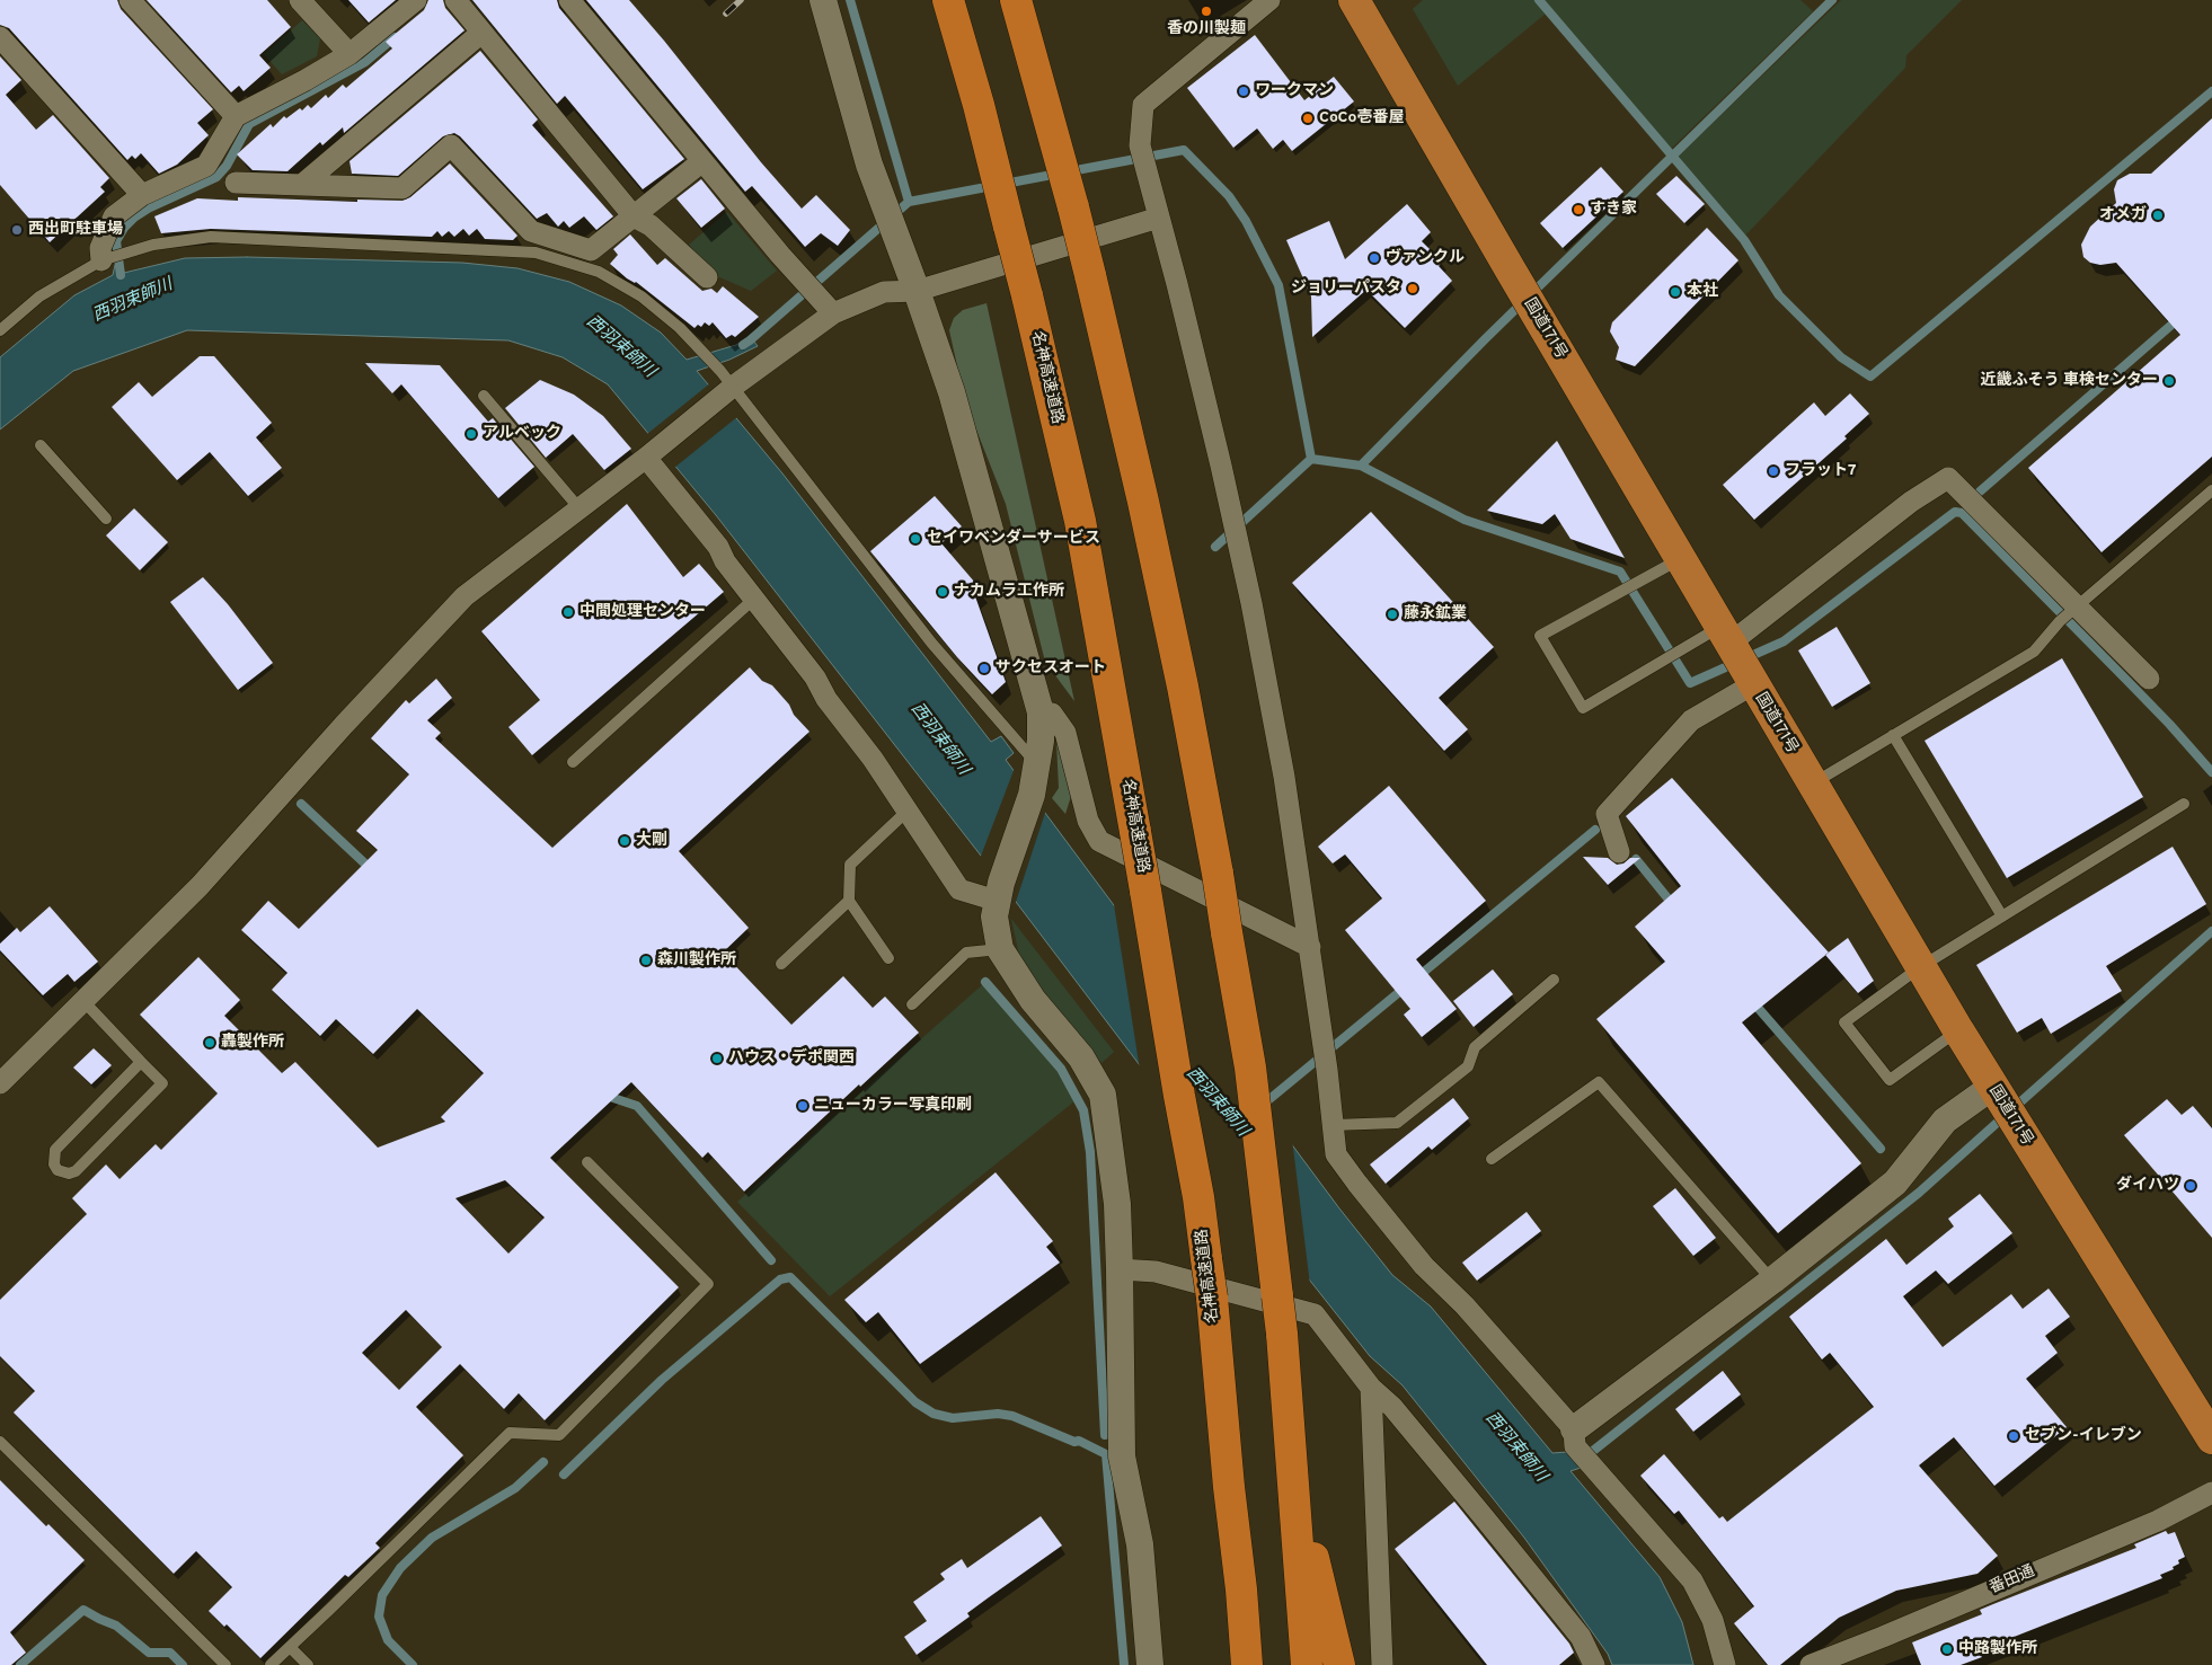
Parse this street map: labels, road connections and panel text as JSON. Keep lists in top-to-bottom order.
{
  "streets": {
    "highway": ["国道171号", "名神高速道路"],
    "street": ["番田通"]
  },
  "water": ["西羽束師川"],
  "places": [
    "香の川製麺",
    "ワークマン",
    "CoCo壱番屋",
    "すき家",
    "オメガ",
    "西出町駐車場",
    "ヴァンクル",
    "ジョリーパスタ",
    "本社",
    "近畿ふそう 車検センター",
    "アルベック",
    "フラット7",
    "セイワベンダーサービス",
    "ナカムラ工作所",
    "中間処理センター",
    "藤永鉱業",
    "サクセスオート",
    "大剛",
    "森川製作所",
    "轟製作所",
    "ハウス・デポ関西",
    "ニューカラー写真印刷",
    "ダイハツ",
    "セブン-イレブン",
    "中路製作所"
  ]
}
